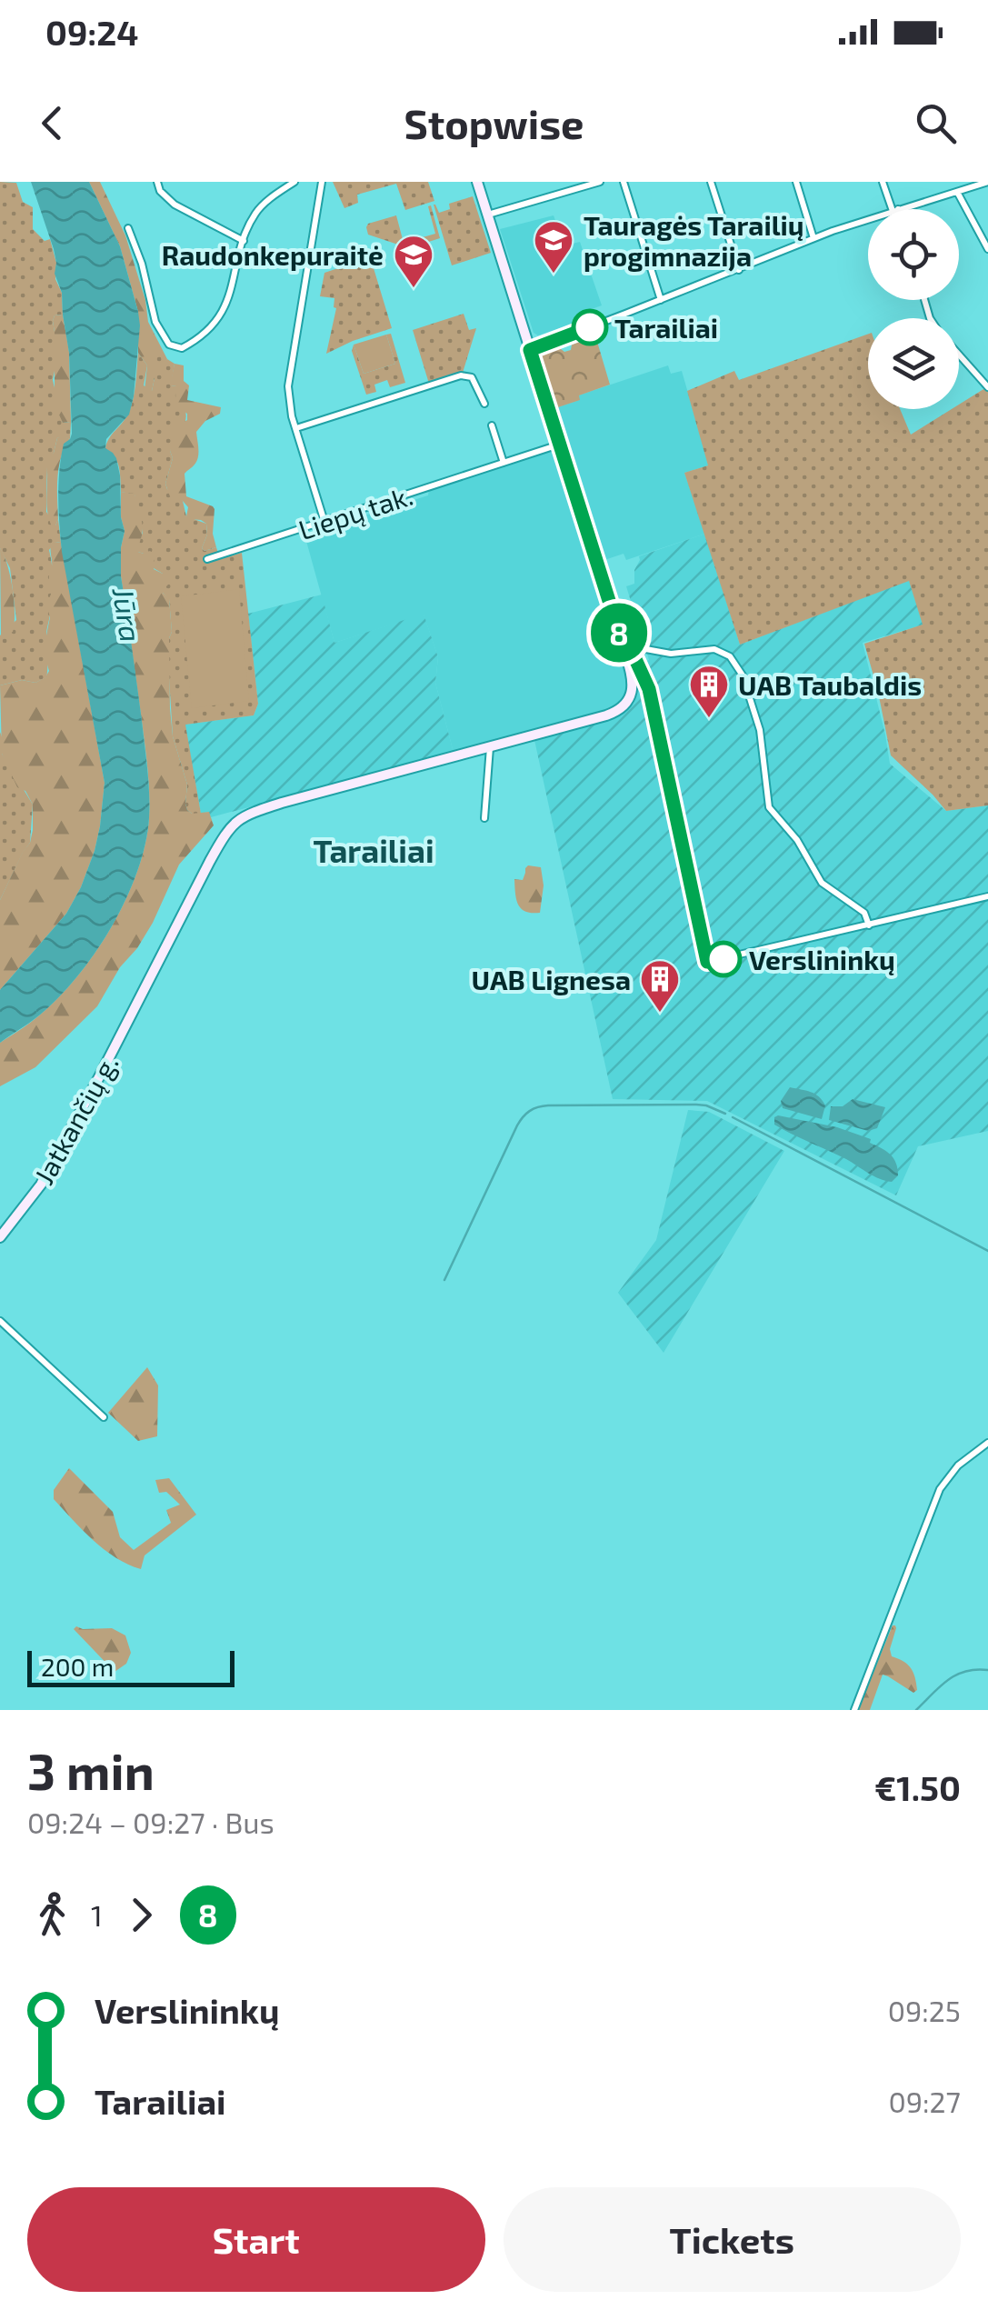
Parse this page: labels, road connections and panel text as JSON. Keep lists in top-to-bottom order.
{
  "streets": {
    "main road": ["Jatkančių g."],
    "street": ["Liepų tak."]
  },
  "districts": ["Tarailiai"],
  "water": ["Jūra"],
  "places": {
    "school or university": ["Tauragės Tarailių progimnazija", "Raudonkepuraitė"],
    "other": ["Tarailiai", "Verslininkų"],
    "building": ["UAB Taubaldis", "UAB Lignesa"]
  },
  "lines": ["bus line 8"],
  "scale_bar": "200 m",
  "page": {
    "status": "09:24",
    "header": "Stopwise",
    "on_map": "8",
    "scale": "200 m",
    "heading": ["3 min", "09:24 – 09:27 · Bus", "€1.50"],
    "legs": ["1", "8"],
    "list": [
      {
        "name": "Verslininkų",
        "value": "09:25"
      },
      {
        "name": "Tarailiai",
        "value": "09:27"
      }
    ],
    "buttons": ["Start", "Tickets"]
  }
}
